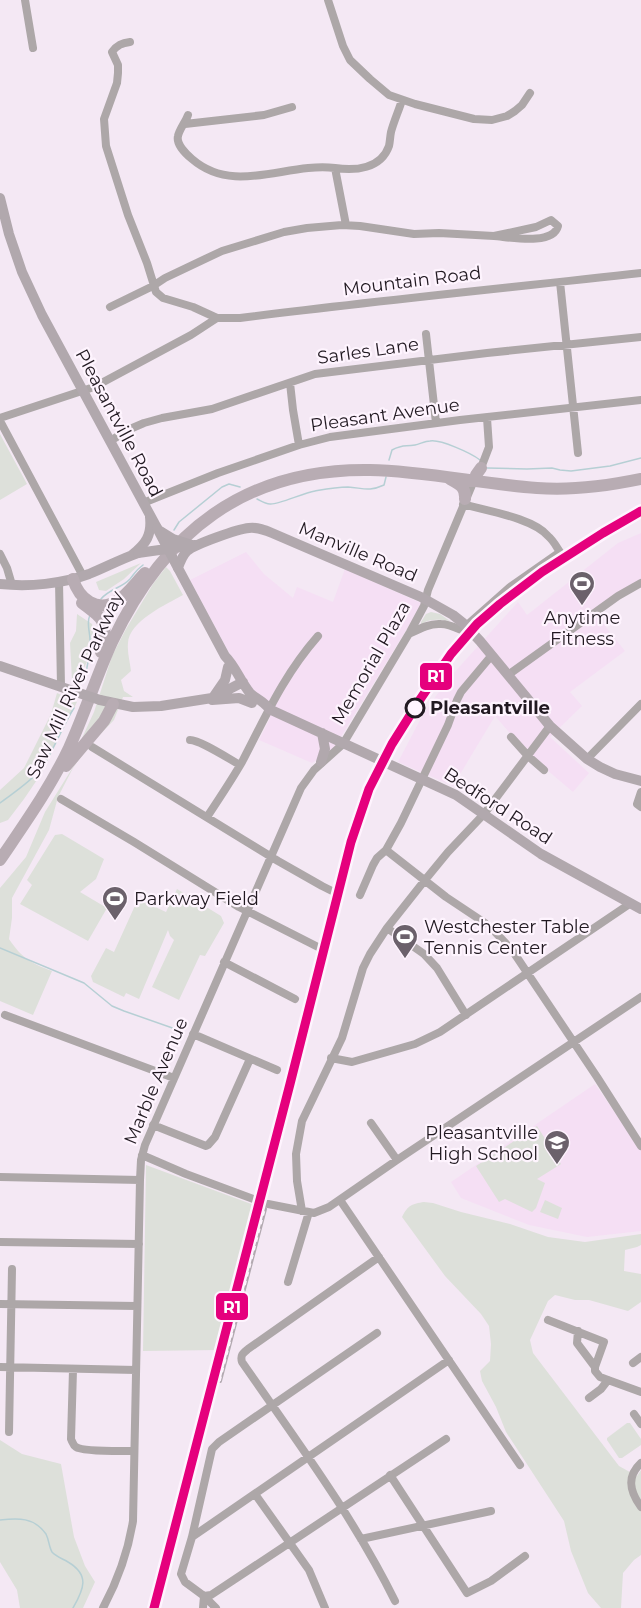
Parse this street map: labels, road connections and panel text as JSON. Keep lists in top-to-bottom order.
{
  "streets": {
    "highway": ["Saw Mill River Parkway"],
    "main road": ["Pleasantville Road", "Manville Road", "Bedford Road"],
    "street": [
      "Mountain Road",
      "Sarles Lane",
      "Pleasant Avenue",
      "Memorial Plaza",
      "Marble Avenue"
    ]
  },
  "crossings": [
    ["Sarles Lane", "Pleasantville Road"],
    ["Pleasant Avenue", "Pleasantville Road"],
    ["Pleasant Avenue", "Memorial Plaza"],
    ["Pleasantville Road", "Manville Road"],
    ["Pleasantville Road", "Bedford Road"],
    ["Manville Road", "Memorial Plaza"],
    ["Memorial Plaza", "Saw Mill River Parkway"],
    ["Memorial Plaza", "Bedford Road"],
    ["Memorial Plaza", "Marble Avenue"],
    ["Bedford Road", "Marble Avenue"]
  ],
  "places": {
    "sports": ["Anytime Fitness", "Parkway Field", "Westchester Table Tennis Center"],
    "other": ["Pleasantville"],
    "school or university": ["Pleasantville High School"]
  },
  "lines": ["transit line R1"]
}
